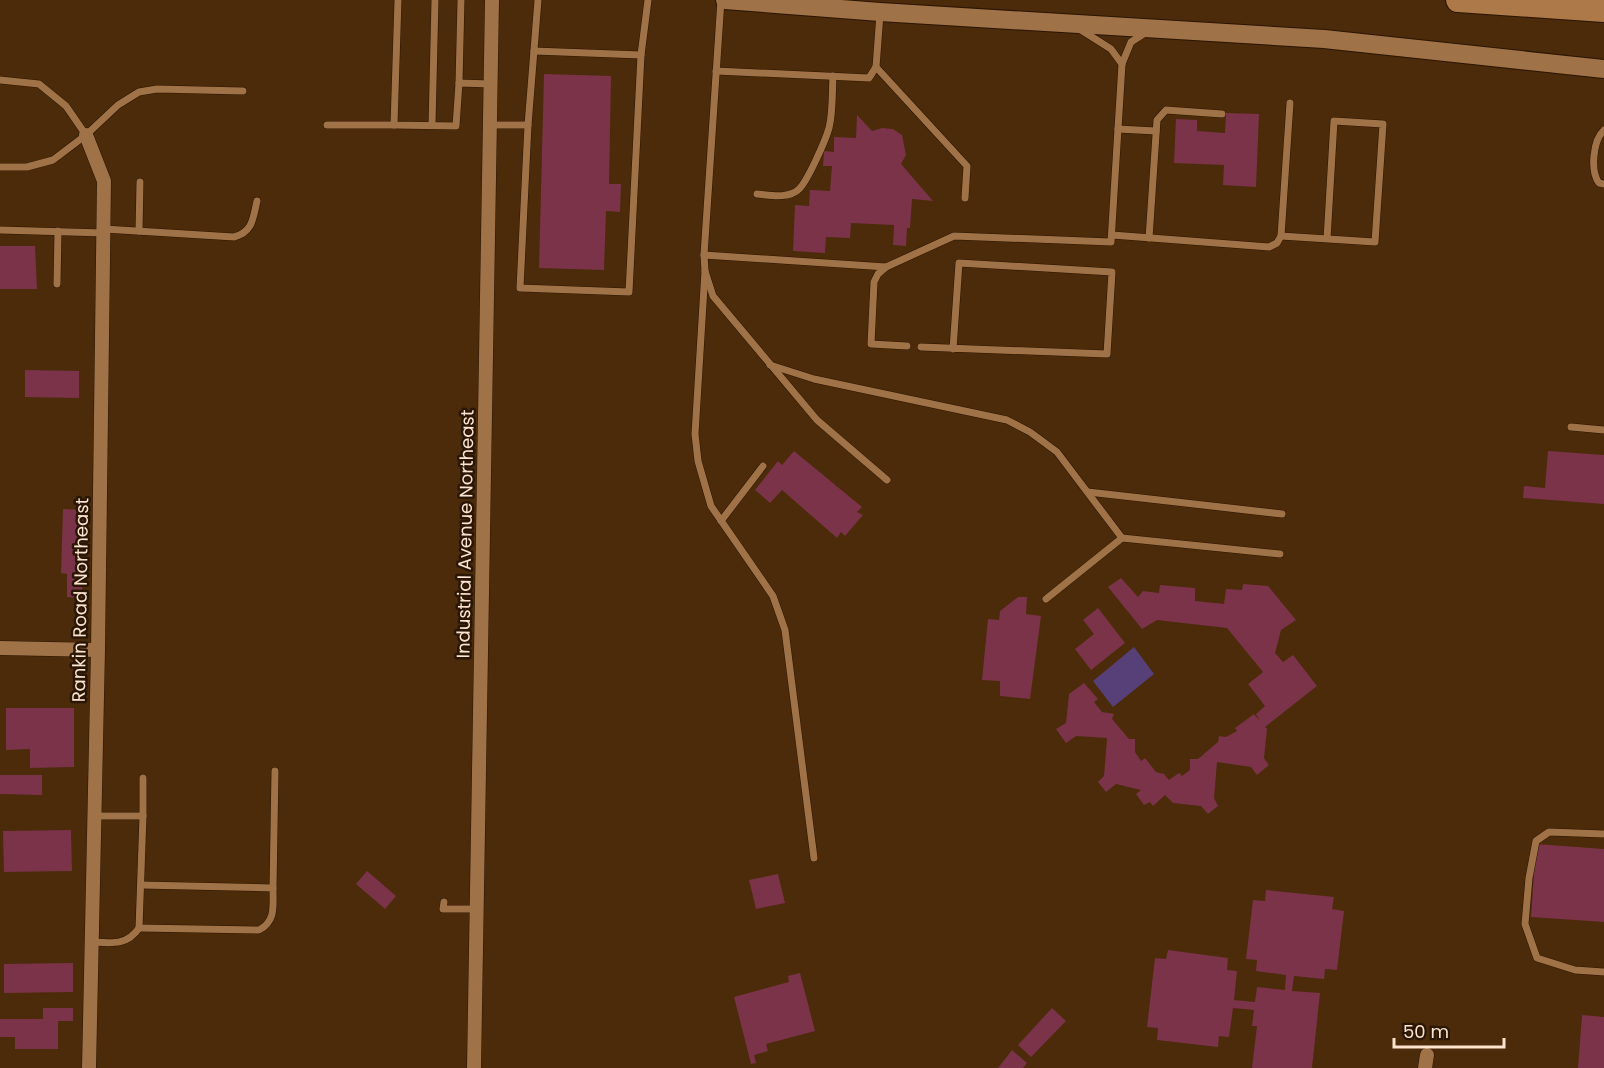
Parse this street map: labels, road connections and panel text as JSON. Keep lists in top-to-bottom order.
{
  "streets": {
    "street": ["Industrial Avenue Northeast", "Rankin Road Northeast"]
  },
  "scale_bar": "50 m"
}
